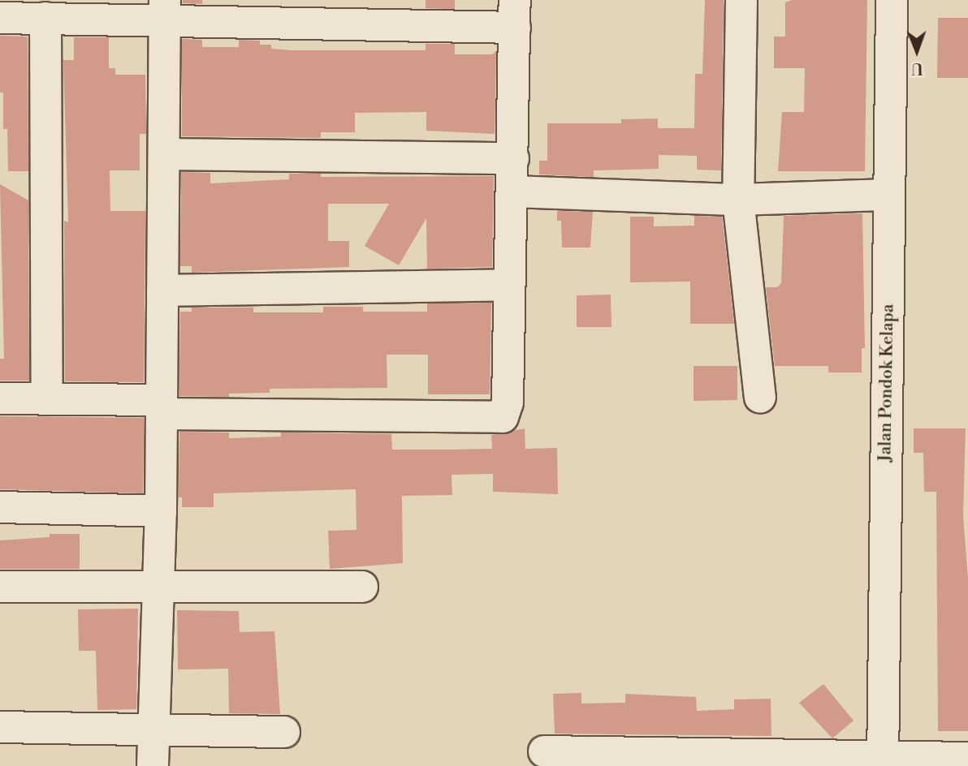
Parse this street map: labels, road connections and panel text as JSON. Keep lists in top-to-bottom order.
{
  "streets": {
    "street": ["Jalan Pondok Kelapa"]
  },
  "north": "bottom"
}
